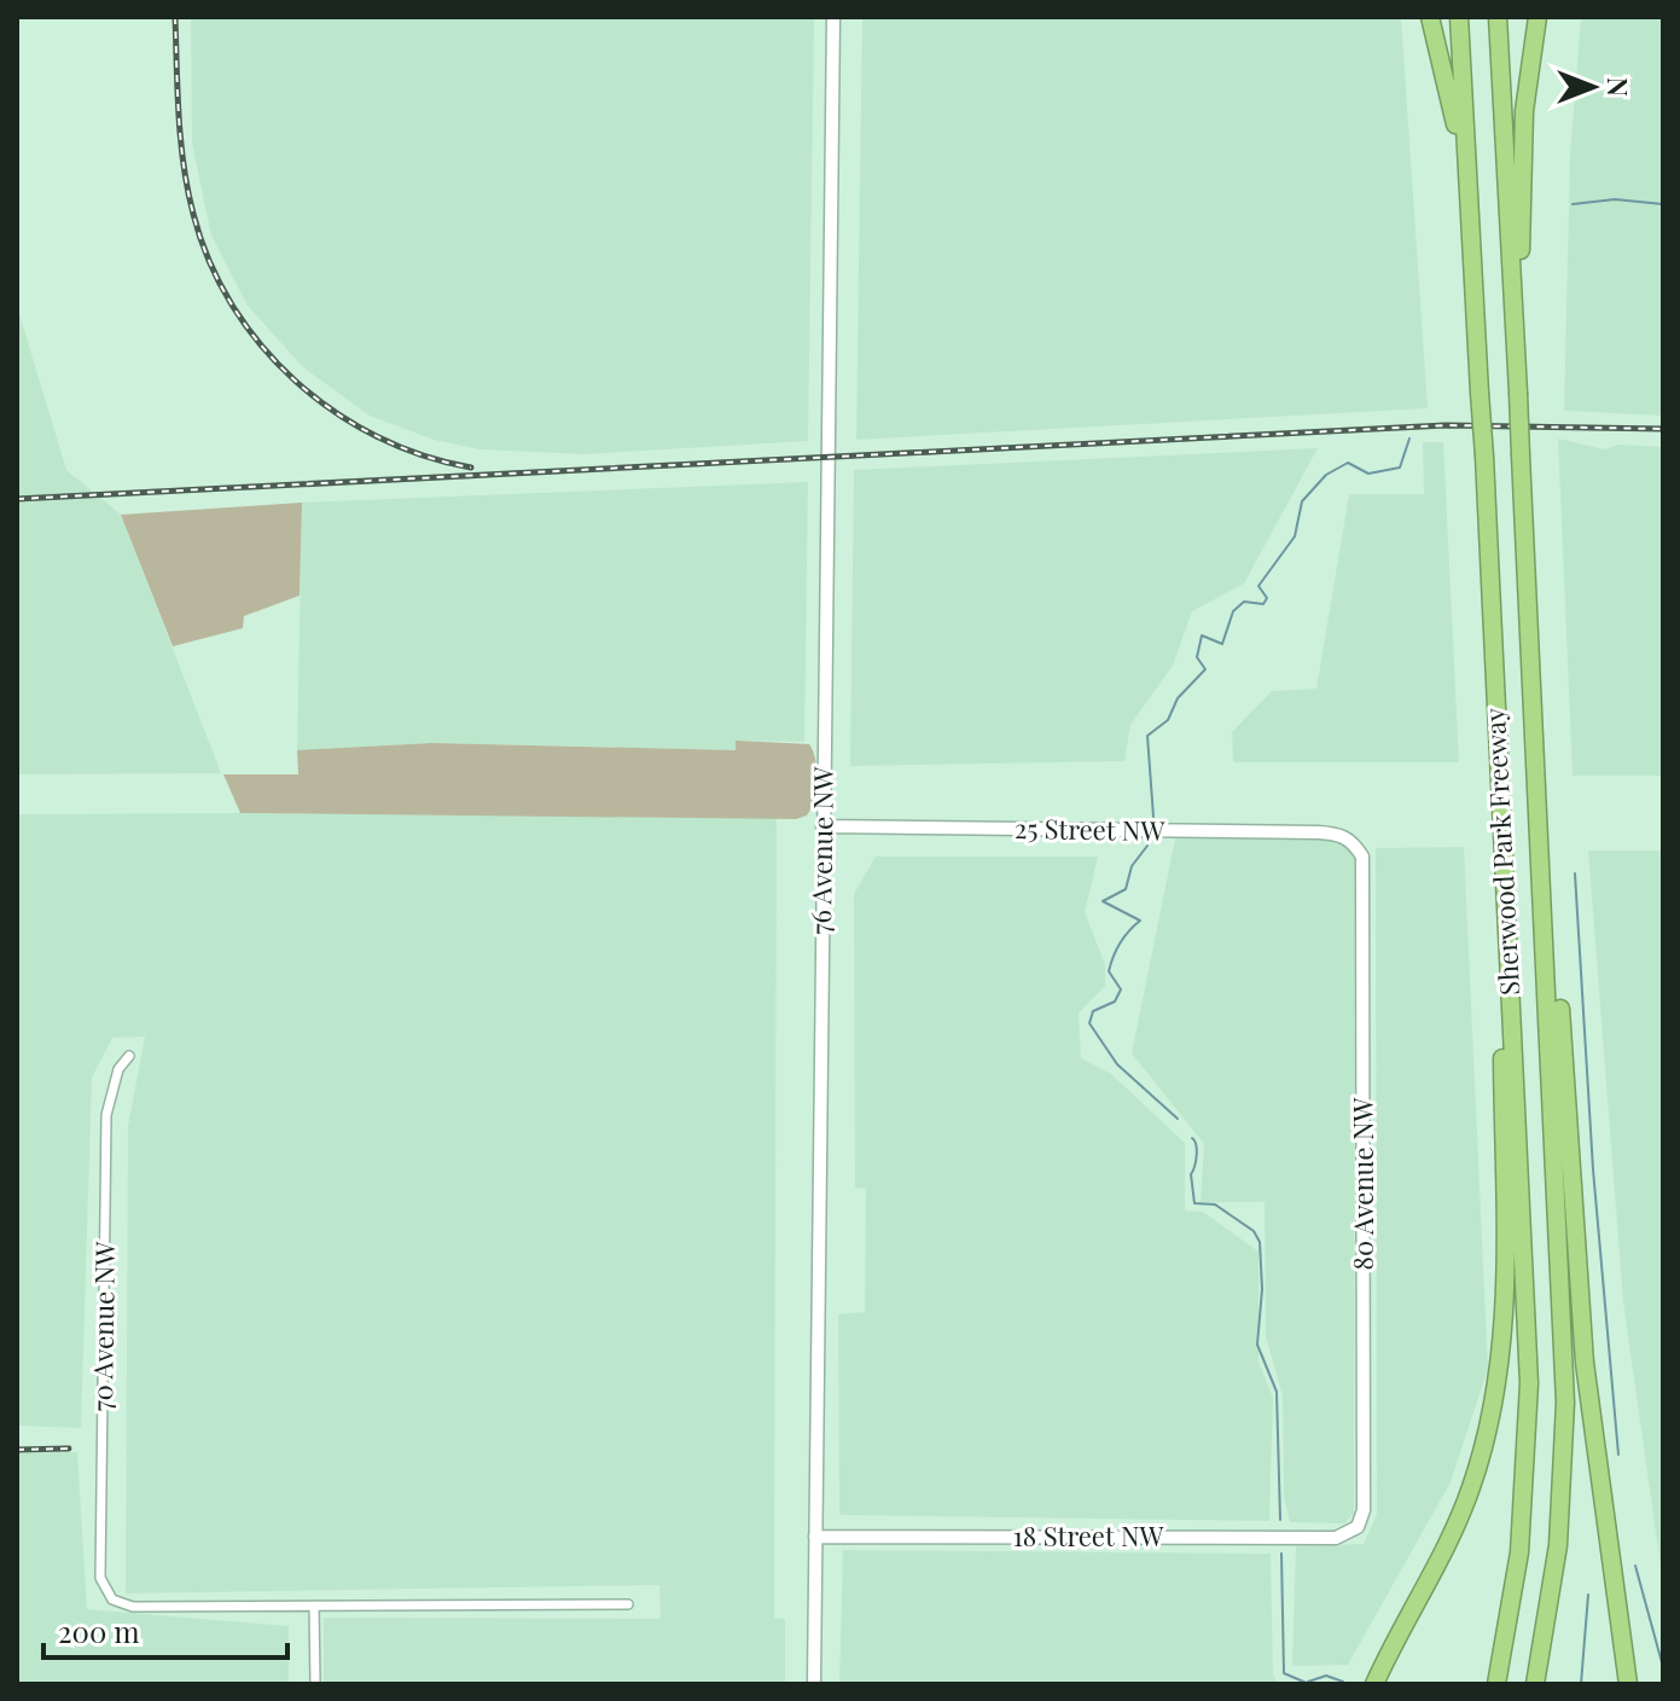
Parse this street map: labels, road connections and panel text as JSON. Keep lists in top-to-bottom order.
{
  "streets": {
    "highway": ["Sherwood Park Freeway"],
    "street": [
      "25 Street NW",
      "76 Avenue NW",
      "80 Avenue NW",
      "70 Avenue NW",
      "18 Street NW"
    ]
  },
  "crossings": [
    ["25 Street NW", "76 Avenue NW"],
    ["25 Street NW", "80 Avenue NW"],
    ["76 Avenue NW", "18 Street NW"],
    ["80 Avenue NW", "18 Street NW"]
  ],
  "scale_bar": "200 m",
  "north": "right"
}
